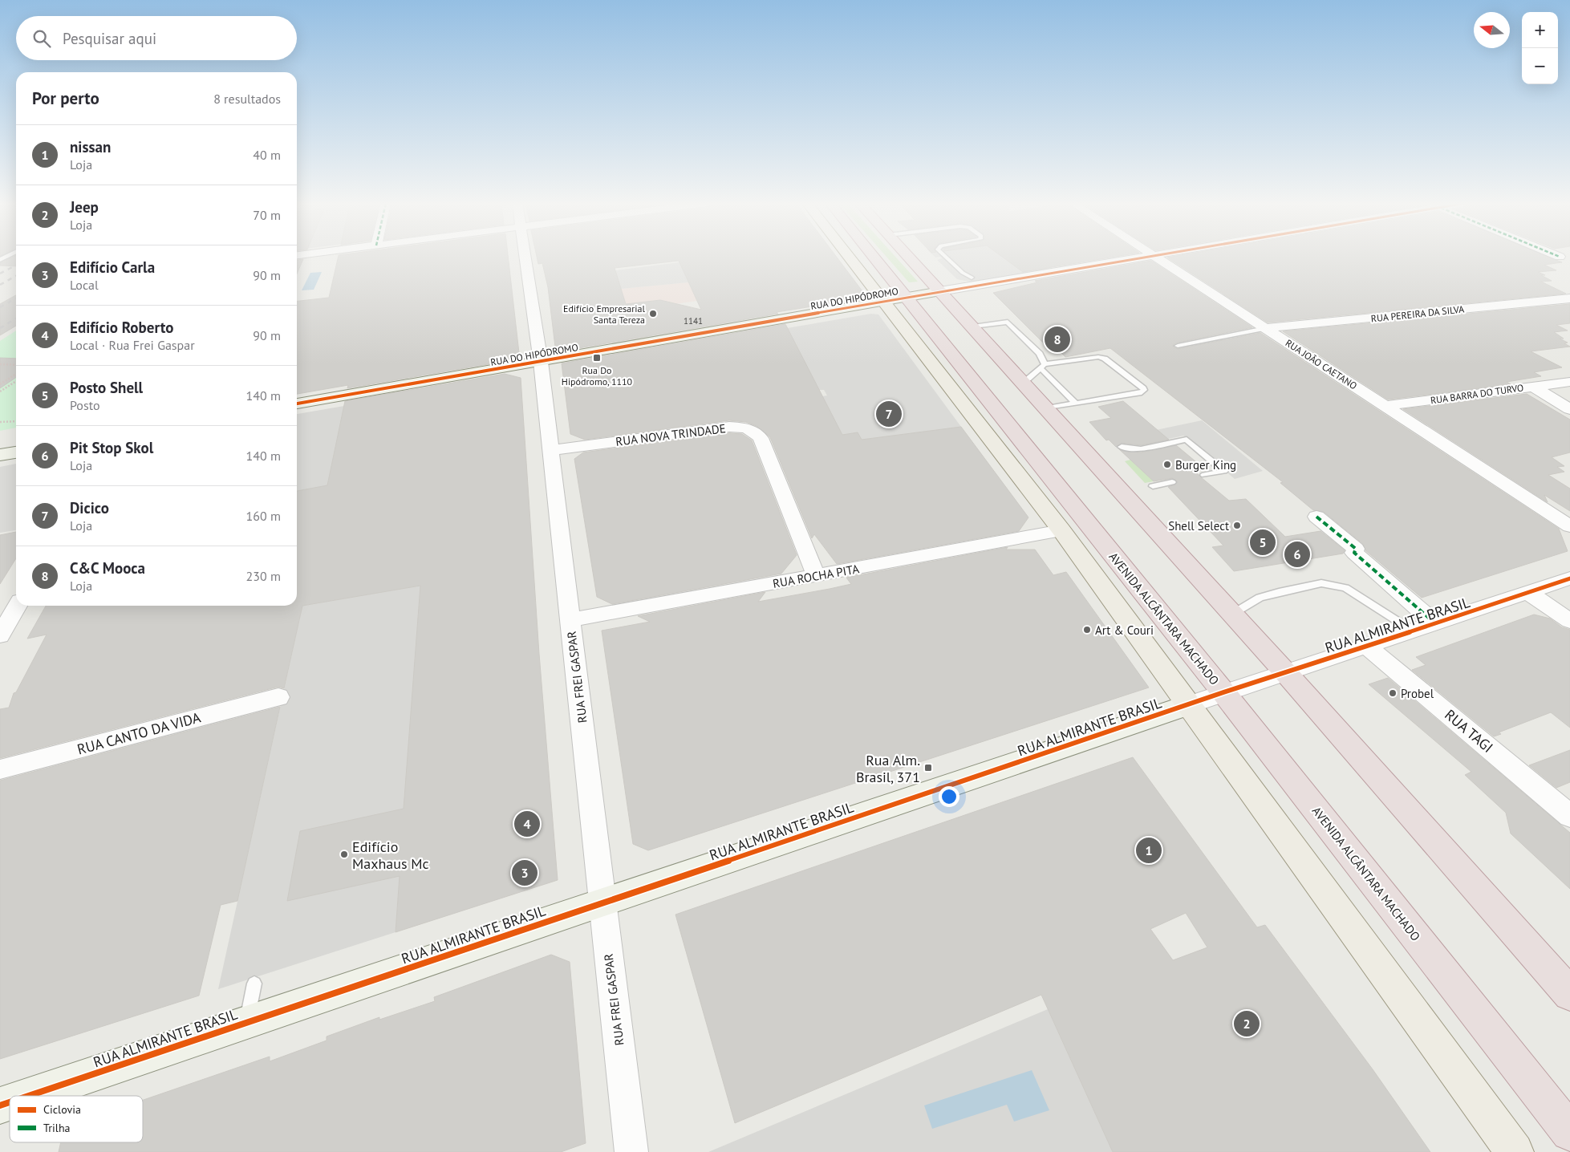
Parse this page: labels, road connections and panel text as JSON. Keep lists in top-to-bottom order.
{
  "streets": {
    "highway": ["AVENIDA ALCÂNTARA MACHADO"],
    "street": [
      "RUA DO HIPÓDROMO",
      "RUA PEREIRA DA SILVA",
      "RUA JOÃO CAETANO",
      "RUA BARRA DO TURVO",
      "RUA NOVA TRINDADE",
      "RUA ROCHA PITA",
      "RUA ALMIRANTE BRASIL",
      "RUA FREI GASPAR",
      "RUA TAGI",
      "RUA CANTO DA VIDA"
    ]
  },
  "crossings": [
    ["RUA DO HIPÓDROMO", "AVENIDA ALCÂNTARA MACHADO"],
    ["RUA DO HIPÓDROMO", "RUA FREI GASPAR"],
    ["RUA PEREIRA DA SILVA", "RUA JOÃO CAETANO"],
    ["RUA JOÃO CAETANO", "RUA BARRA DO TURVO"],
    ["RUA NOVA TRINDADE", "RUA ROCHA PITA"],
    ["RUA NOVA TRINDADE", "RUA FREI GASPAR"],
    ["RUA ROCHA PITA", "RUA FREI GASPAR"],
    ["AVENIDA ALCÂNTARA MACHADO", "RUA ALMIRANTE BRASIL"],
    ["RUA ALMIRANTE BRASIL", "RUA FREI GASPAR"],
    ["RUA ALMIRANTE BRASIL", "RUA TAGI"]
  ],
  "places": {
    "other": [
      "Edifício Empresarial Santa Tereza",
      "Burger King",
      "Shell Select",
      "Art & Couri",
      "Probel",
      "Edifício Maxhaus Mc"
    ],
    "transit": ["Rua Do Hipódromo, 1110", "Rua Alm. Brasil, 371"]
  },
  "house_numbers": ["1141"],
  "legend": ["Ciclovia", "Trilha"],
  "north": "left",
  "page": {
    "map_buttons": ["+", "−"],
    "search": "Pesquisar aqui",
    "heading": ["Por perto", "8 resultados"],
    "list": [
      {
        "mark": "1",
        "name": "nissan",
        "note": "Loja",
        "value": "40 m"
      },
      {
        "mark": "2",
        "name": "Jeep",
        "note": "Loja",
        "value": "70 m"
      },
      {
        "mark": "3",
        "name": "Edifício Carla",
        "note": "Local",
        "value": "90 m"
      },
      {
        "mark": "4",
        "name": "Edifício Roberto",
        "note": "Local · Rua Frei Gaspar",
        "value": "90 m"
      },
      {
        "mark": "5",
        "name": "Posto Shell",
        "note": "Posto",
        "value": "140 m"
      },
      {
        "mark": "6",
        "name": "Pit Stop Skol",
        "note": "Loja",
        "value": "140 m"
      },
      {
        "mark": "7",
        "name": "Dicico",
        "note": "Loja",
        "value": "160 m"
      },
      {
        "mark": "8",
        "name": "C&C Mooca",
        "note": "Loja",
        "value": "230 m"
      }
    ],
    "pins": [
      "8",
      "7",
      "5",
      "6",
      "4",
      "1",
      "3",
      "2"
    ]
  }
}
